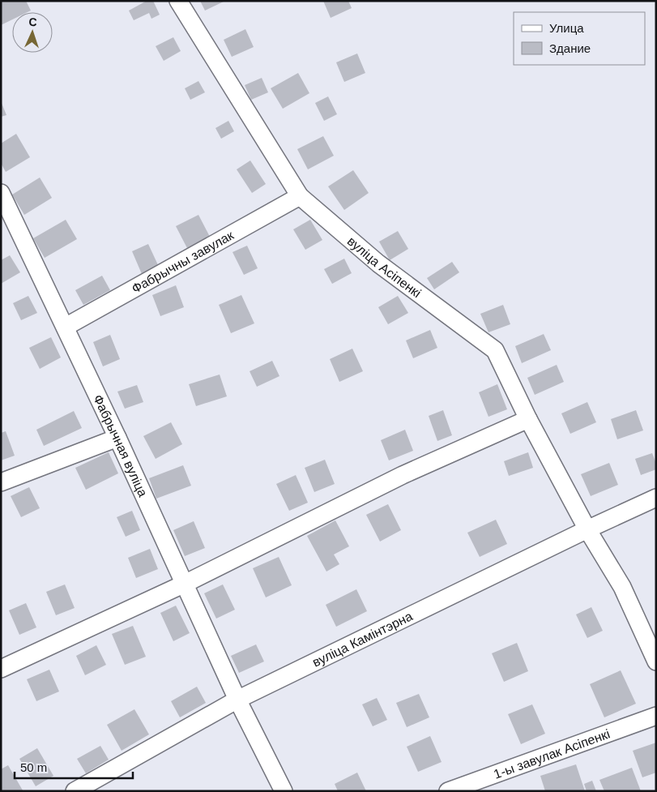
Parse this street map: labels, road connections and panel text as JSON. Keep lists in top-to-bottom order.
{
  "streets": {
    "street": [
      "Фабрычны завулак",
      "вуліца Асіпенкі",
      "Фабрычная вуліца",
      "вуліца Камінтэрна",
      "1-ы завулак Асіпенкі"
    ]
  },
  "crossings": [
    ["Фабрычны завулак", "вуліца Асіпенкі"],
    ["Фабрычны завулак", "Фабрычная вуліца"],
    ["вуліца Асіпенкі", "вуліца Камінтэрна"],
    ["Фабрычная вуліца", "вуліца Камінтэрна"]
  ],
  "legend": ["Улица", "Здание"],
  "scale_bar": "50 m",
  "north": "top"
}
